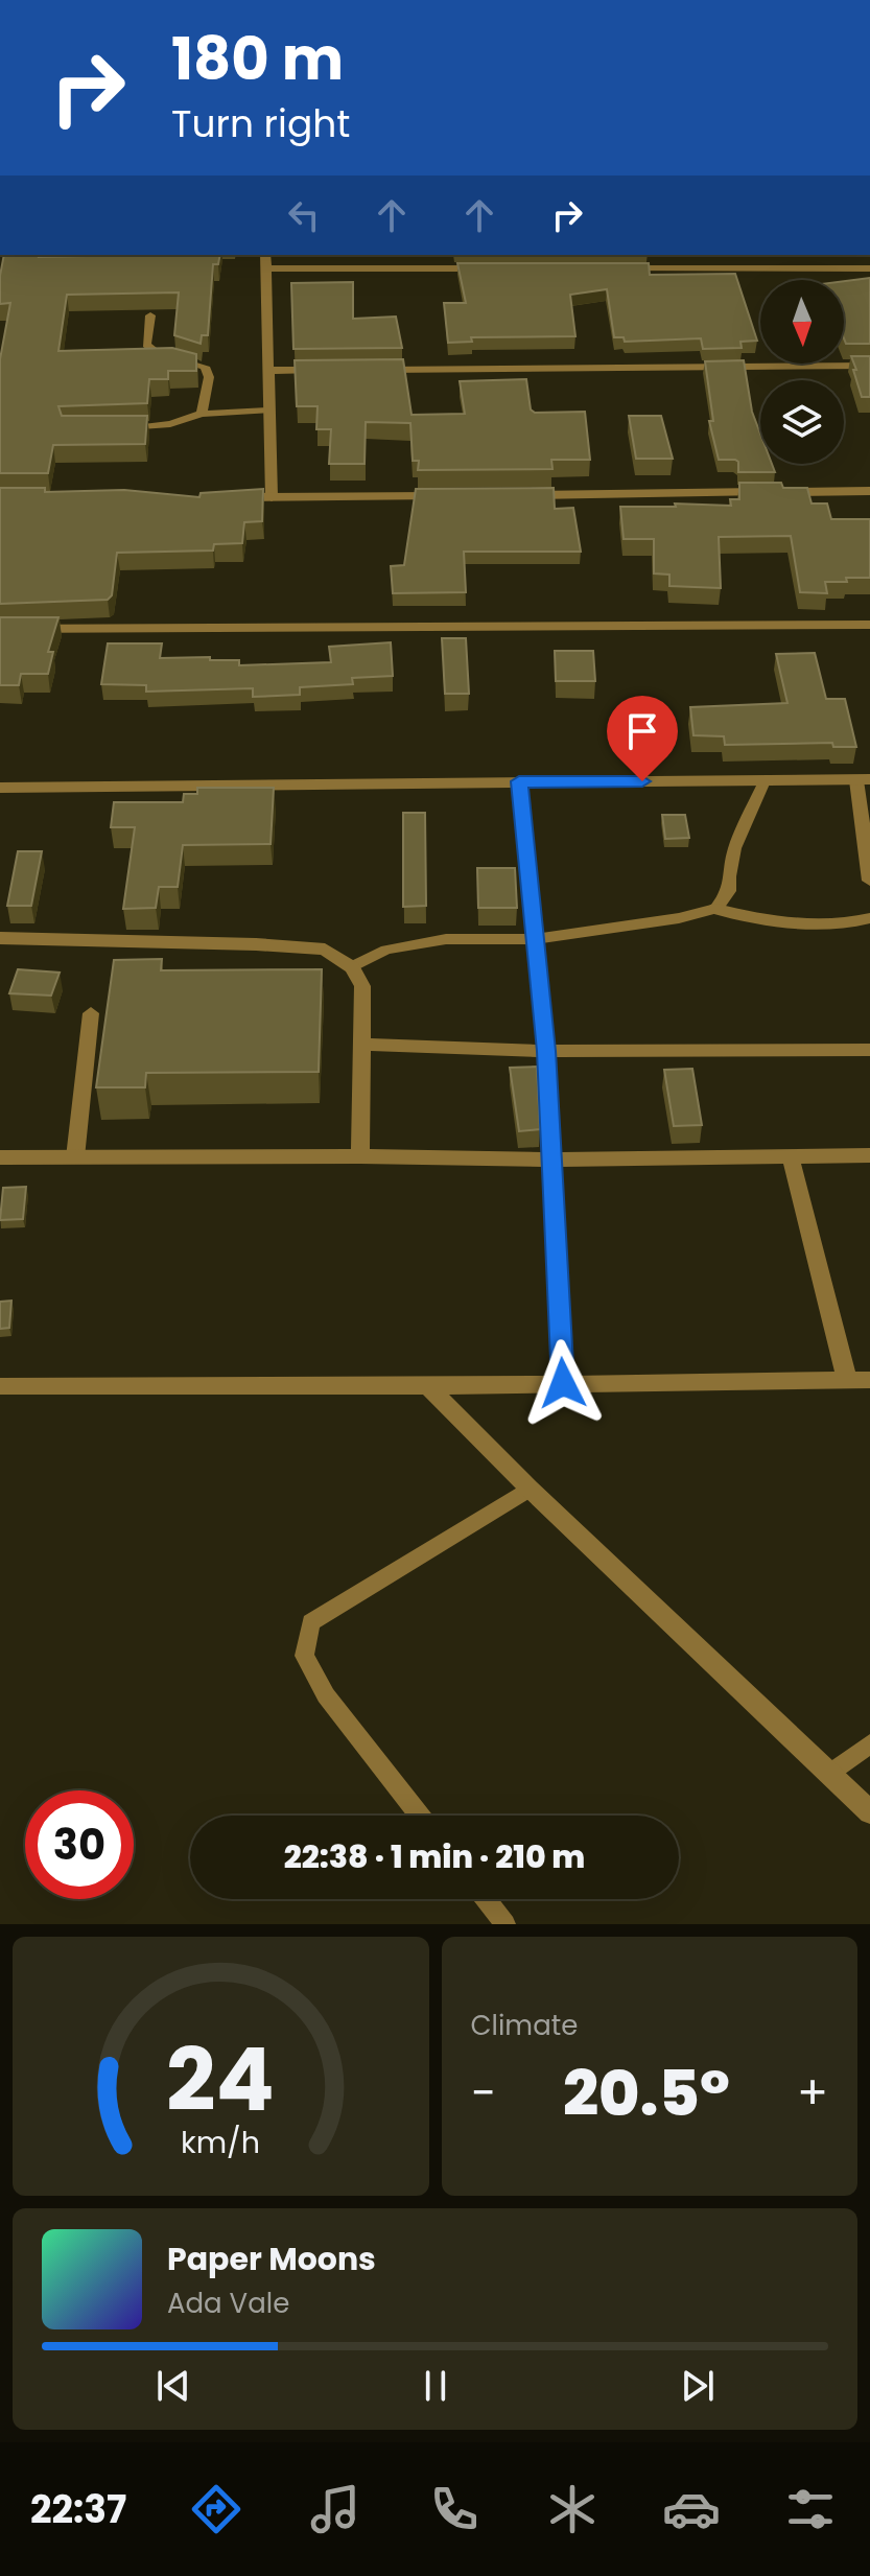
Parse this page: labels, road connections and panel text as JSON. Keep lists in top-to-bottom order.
{
  "north": "bottom",
  "page": {
    "turn": ["180 m", "Turn right"],
    "limit": "30",
    "trip": "22:38 · 1 min · 210 m",
    "tile": "Climate",
    "heat": ["−", "20.5°", "+"],
    "song": ["Paper Moons", "Ada Vale"],
    "tabs": "22:37",
    "gauge": ["24", "km/h"]
  }
}
